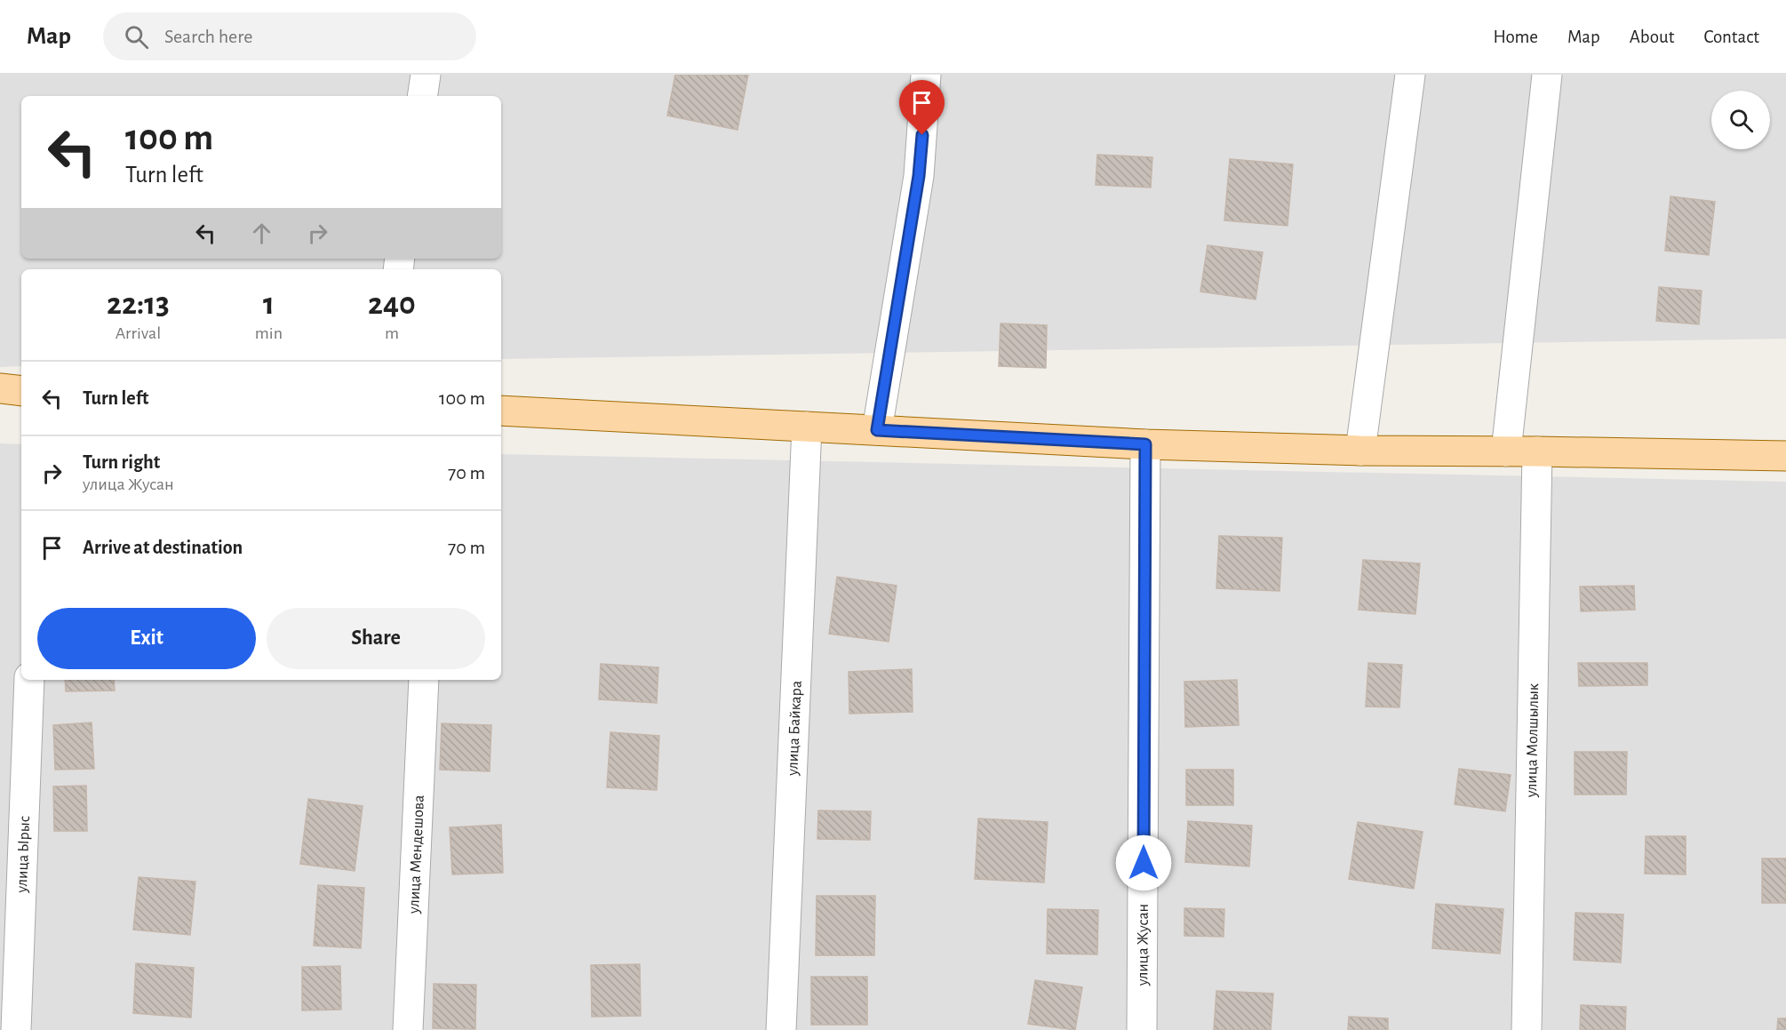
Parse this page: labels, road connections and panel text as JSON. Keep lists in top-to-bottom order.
{
  "streets": {
    "street": [
      "улица Байкара",
      "улица Молшылык",
      "улица Ырыс",
      "улица Мендешова",
      "улица Жусан"
    ]
  },
  "page": {
    "header": "Map",
    "search": "Search here",
    "nav": [
      "Home",
      "Map",
      "About",
      "Contact"
    ],
    "turn": ["100 m", "Turn left"],
    "eta": [
      "22:13",
      "Arrival",
      "1",
      "min",
      "240",
      "m"
    ],
    "list": [
      {
        "name": "Turn left",
        "value": "100 m"
      },
      {
        "name": "Turn right",
        "note": "улица Жусан",
        "value": "70 m"
      },
      {
        "name": "Arrive at destination",
        "value": "70 m"
      }
    ],
    "buttons": ["Exit", "Share"]
  }
}
